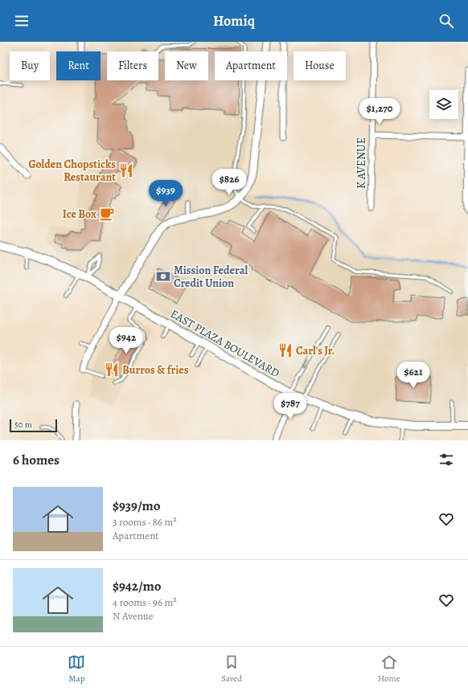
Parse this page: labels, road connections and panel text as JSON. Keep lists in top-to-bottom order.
{
  "streets": {
    "main road": ["EAST PLAZA BOULEVARD"],
    "street": ["K AVENUE"]
  },
  "places": {
    "restaurant": ["Golden Chopsticks Restaurant", "Carl's Jr.", "Burros & fries"],
    "cafe": ["Ice Box"],
    "bank": ["Mission Federal Credit Union"]
  },
  "scale_bar": "50 m",
  "page": {
    "header": "Homiq",
    "chip": [
      "Buy",
      "Rent",
      "Filters",
      "New",
      "Apartment",
      "House"
    ],
    "price": [
      "$1,270",
      "$826",
      "$939",
      "$942",
      "$621",
      "$787"
    ],
    "scale": "50 m",
    "heading": "6 homes",
    "list": [
      {
        "name": "$939/mo",
        "note": "3 rooms · 86 m² · Apartment"
      },
      {
        "name": "$942/mo",
        "note": "4 rooms · 96 m² · N Avenue"
      }
    ],
    "tabs": ["Map", "Saved", "Home"]
  }
}
